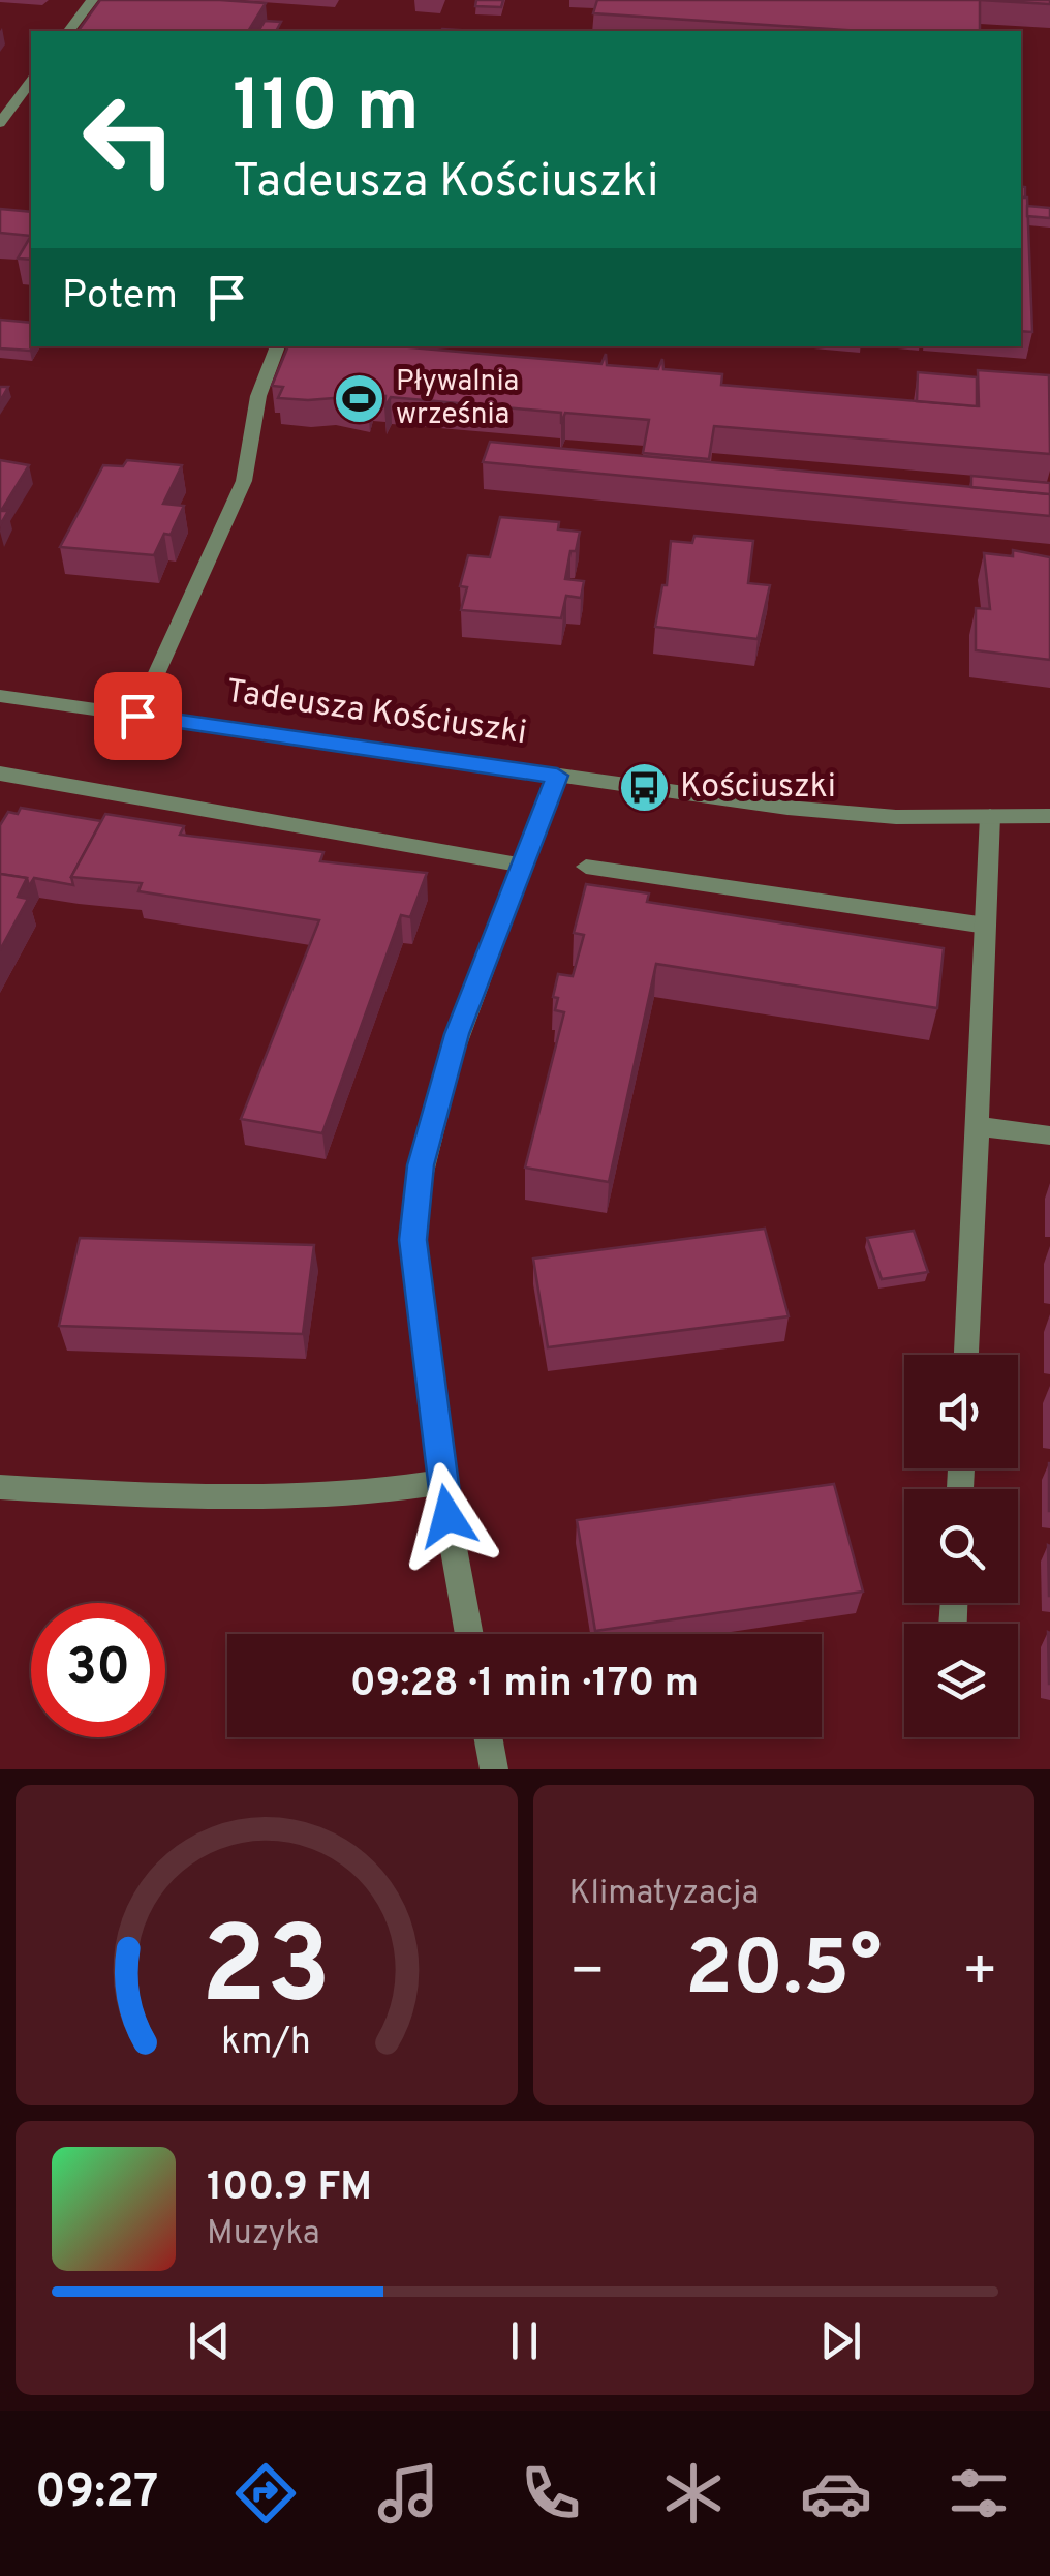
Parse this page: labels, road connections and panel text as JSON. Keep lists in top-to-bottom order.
{
  "streets": {
    "street": ["Tadeusza Kościuszki"]
  },
  "places": {
    "sports": ["Pływalnia września"],
    "bus stop": ["Kościuszki"]
  },
  "page": {
    "turn": ["110 m", "Tadeusza Kościuszki"],
    "then": "Potem",
    "limit": "30",
    "trip": "09:28 · 1 min · 170 m",
    "tile": "Klimatyzacja",
    "heat": ["−", "20.5°", "+"],
    "song": ["100.9 FM", "Muzyka"],
    "tabs": "09:27",
    "gauge": ["23", "km/h"]
  }
}
